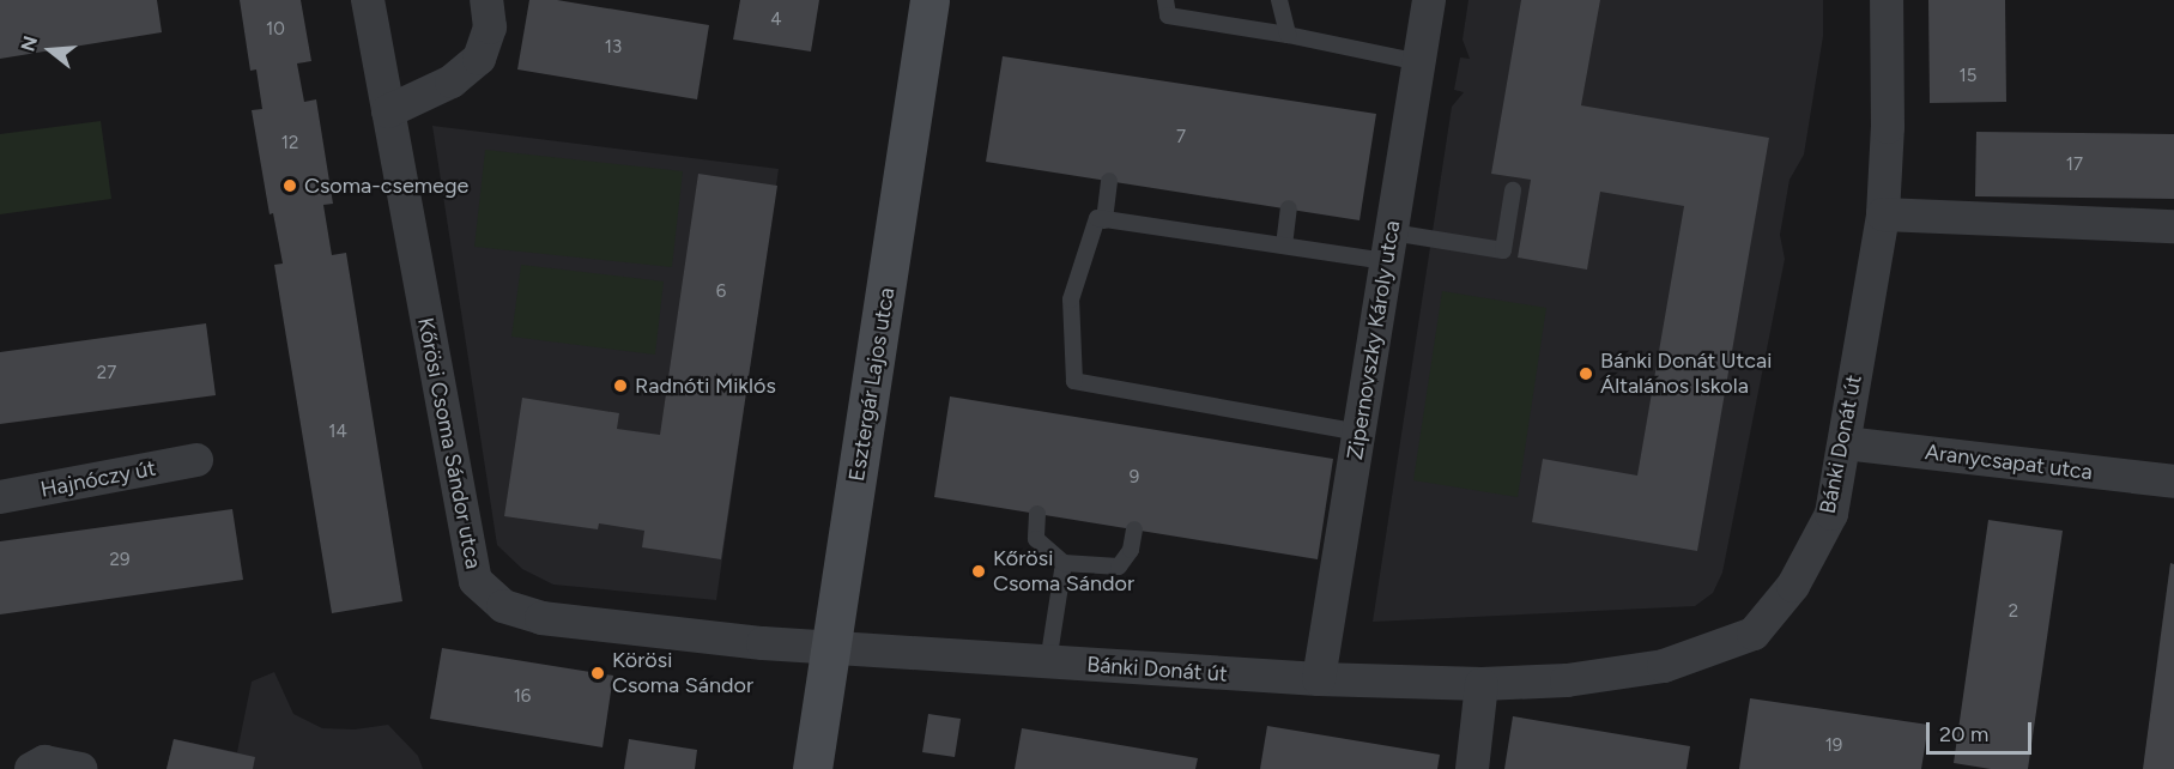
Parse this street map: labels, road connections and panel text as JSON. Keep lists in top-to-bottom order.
{
  "streets": {
    "street": [
      "Zipernovszky Károly utca",
      "Esztergár Lajos utca",
      "Kőrösi Csoma Sándor utca",
      "Bánki Donát út",
      "Aranycsapat utca",
      "Hajnóczy út"
    ]
  },
  "crossings": [
    ["Zipernovszky Károly utca", "Bánki Donát út"],
    ["Esztergár Lajos utca", "Kőrösi Csoma Sándor utca"],
    ["Esztergár Lajos utca", "Bánki Donát út"],
    ["Kőrösi Csoma Sándor utca", "Bánki Donát út"],
    ["Bánki Donát út", "Aranycsapat utca"]
  ],
  "places": [
    "Csoma-csemege",
    "Bánki Donát Utcai Általános Iskola",
    "Radnóti Miklós",
    "Kőrösi Csoma Sándor",
    "Körösi Csoma Sándor"
  ],
  "house_numbers": [
    "4",
    "10",
    "13",
    "15",
    "7",
    "12",
    "17",
    "6",
    "27",
    "14",
    "9",
    "29",
    "2",
    "16",
    "19"
  ],
  "scale_bar": "20 m",
  "north": "left"
}
